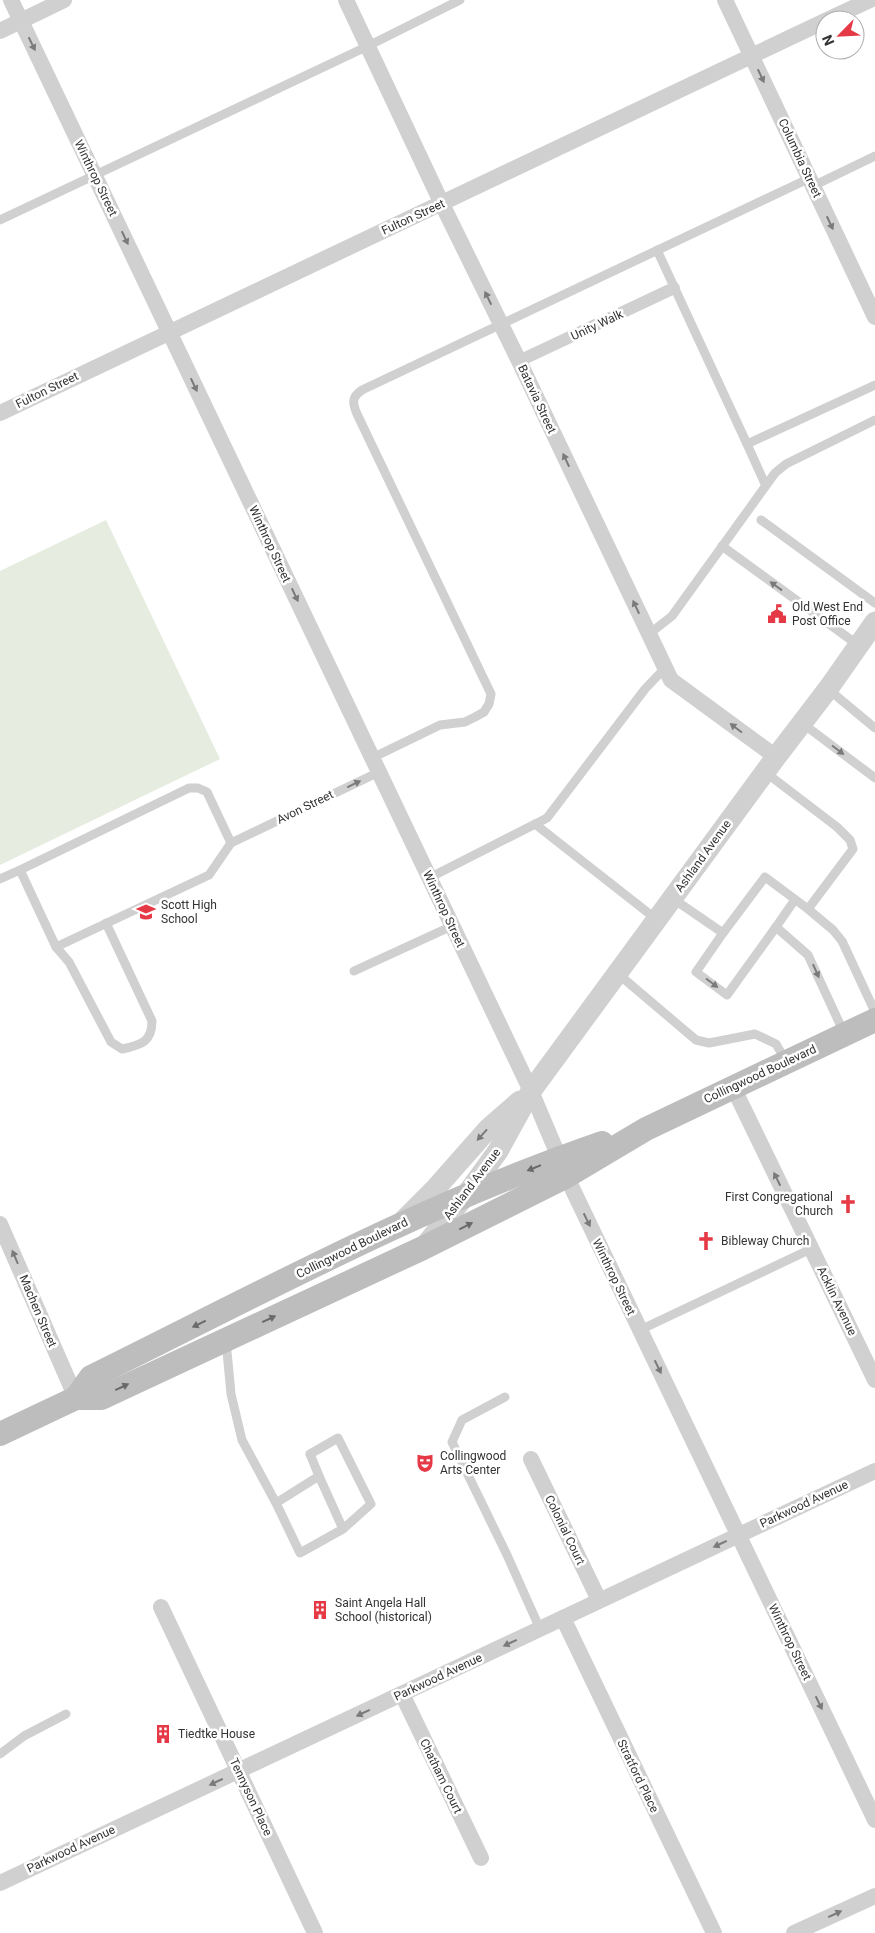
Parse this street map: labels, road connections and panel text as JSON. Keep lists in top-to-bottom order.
{
  "streets": {
    "main road": ["Collingwood Boulevard"],
    "street": [
      "Columbia Street",
      "Winthrop Street",
      "Fulton Street",
      "Unity Walk",
      "Batavia Street",
      "Ashland Avenue",
      "Acklin Avenue",
      "Machen Street",
      "Parkwood Avenue",
      "Colonial Court",
      "Chatham Court",
      "Stratford Place",
      "Tennyson Place"
    ],
    "lane": ["Avon Street"]
  },
  "crossings": [
    ["Columbia Street", "Fulton Street"],
    ["Winthrop Street", "Fulton Street"],
    ["Winthrop Street", "Avon Street"],
    ["Winthrop Street", "Ashland Avenue"],
    ["Winthrop Street", "Collingwood Boulevard"],
    ["Winthrop Street", "Parkwood Avenue"],
    ["Fulton Street", "Batavia Street"],
    ["Unity Walk", "Batavia Street"],
    ["Batavia Street", "Avon Street"],
    ["Batavia Street", "Ashland Avenue"],
    ["Ashland Avenue", "Collingwood Boulevard"],
    ["Collingwood Boulevard", "Acklin Avenue"],
    ["Collingwood Boulevard", "Machen Street"],
    ["Parkwood Avenue", "Colonial Court"],
    ["Parkwood Avenue", "Chatham Court"],
    ["Parkwood Avenue", "Stratford Place"],
    ["Parkwood Avenue", "Tennyson Place"]
  ],
  "one_way": [
    "Columbia Street",
    "Winthrop Street",
    "Batavia Street",
    "Acklin Avenue",
    "Machen Street",
    "Parkwood Avenue"
  ],
  "places": {
    "public building": ["Old West End Post Office"],
    "school or university": ["Scott High School"],
    "church": ["First Congregational Church", "Bibleway Church"],
    "theatre": ["Collingwood Arts Center"],
    "building": ["Saint Angela Hall School (historical)", "Tiedtke House"]
  },
  "north": "bottom left"
}
